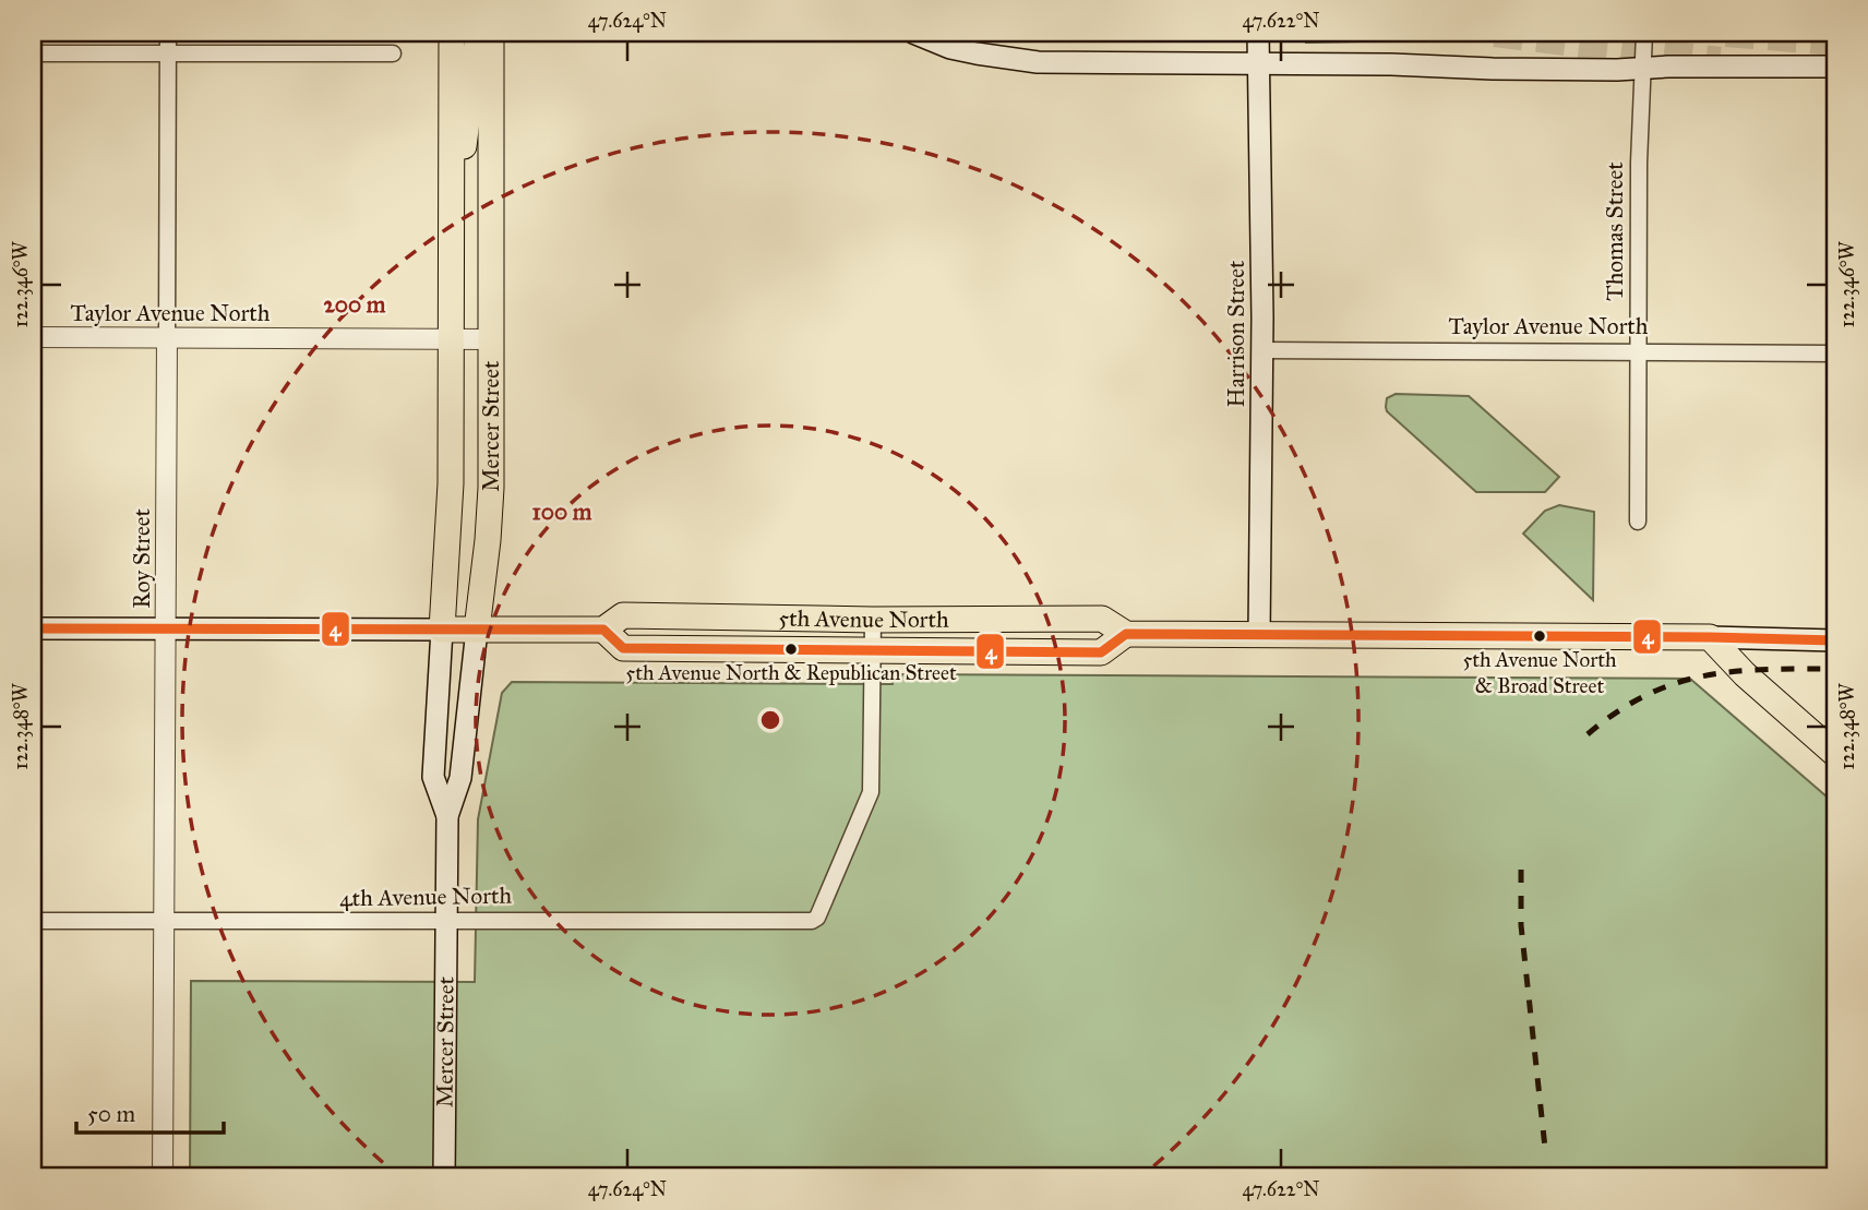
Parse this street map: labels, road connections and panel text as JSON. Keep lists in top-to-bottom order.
{
  "streets": {
    "main road": ["Harrison Street", "Mercer Street", "5th Avenue North"],
    "street": [
      "Thomas Street",
      "Taylor Avenue North",
      "Roy Street",
      "4th Avenue North"
    ]
  },
  "crossings": [
    ["Thomas Street", "Taylor Avenue North"],
    ["Taylor Avenue North", "Harrison Street"],
    ["Taylor Avenue North", "Mercer Street"],
    ["Taylor Avenue North", "Roy Street"],
    ["Harrison Street", "5th Avenue North"],
    ["Mercer Street", "5th Avenue North"],
    ["Mercer Street", "4th Avenue North"],
    ["Roy Street", "5th Avenue North"],
    ["Roy Street", "4th Avenue North"],
    ["5th Avenue North", "4th Avenue North"]
  ],
  "places": ["5th Avenue North & Broad Street", "5th Avenue North & Republican Street"],
  "lines": ["transit line 4"],
  "scale_bar": "50 m",
  "coordinates": [
    "47.624°N",
    "47.622°N",
    "122.346°W",
    "122.348°W"
  ],
  "rings": ["200 m", "100 m"]
}
